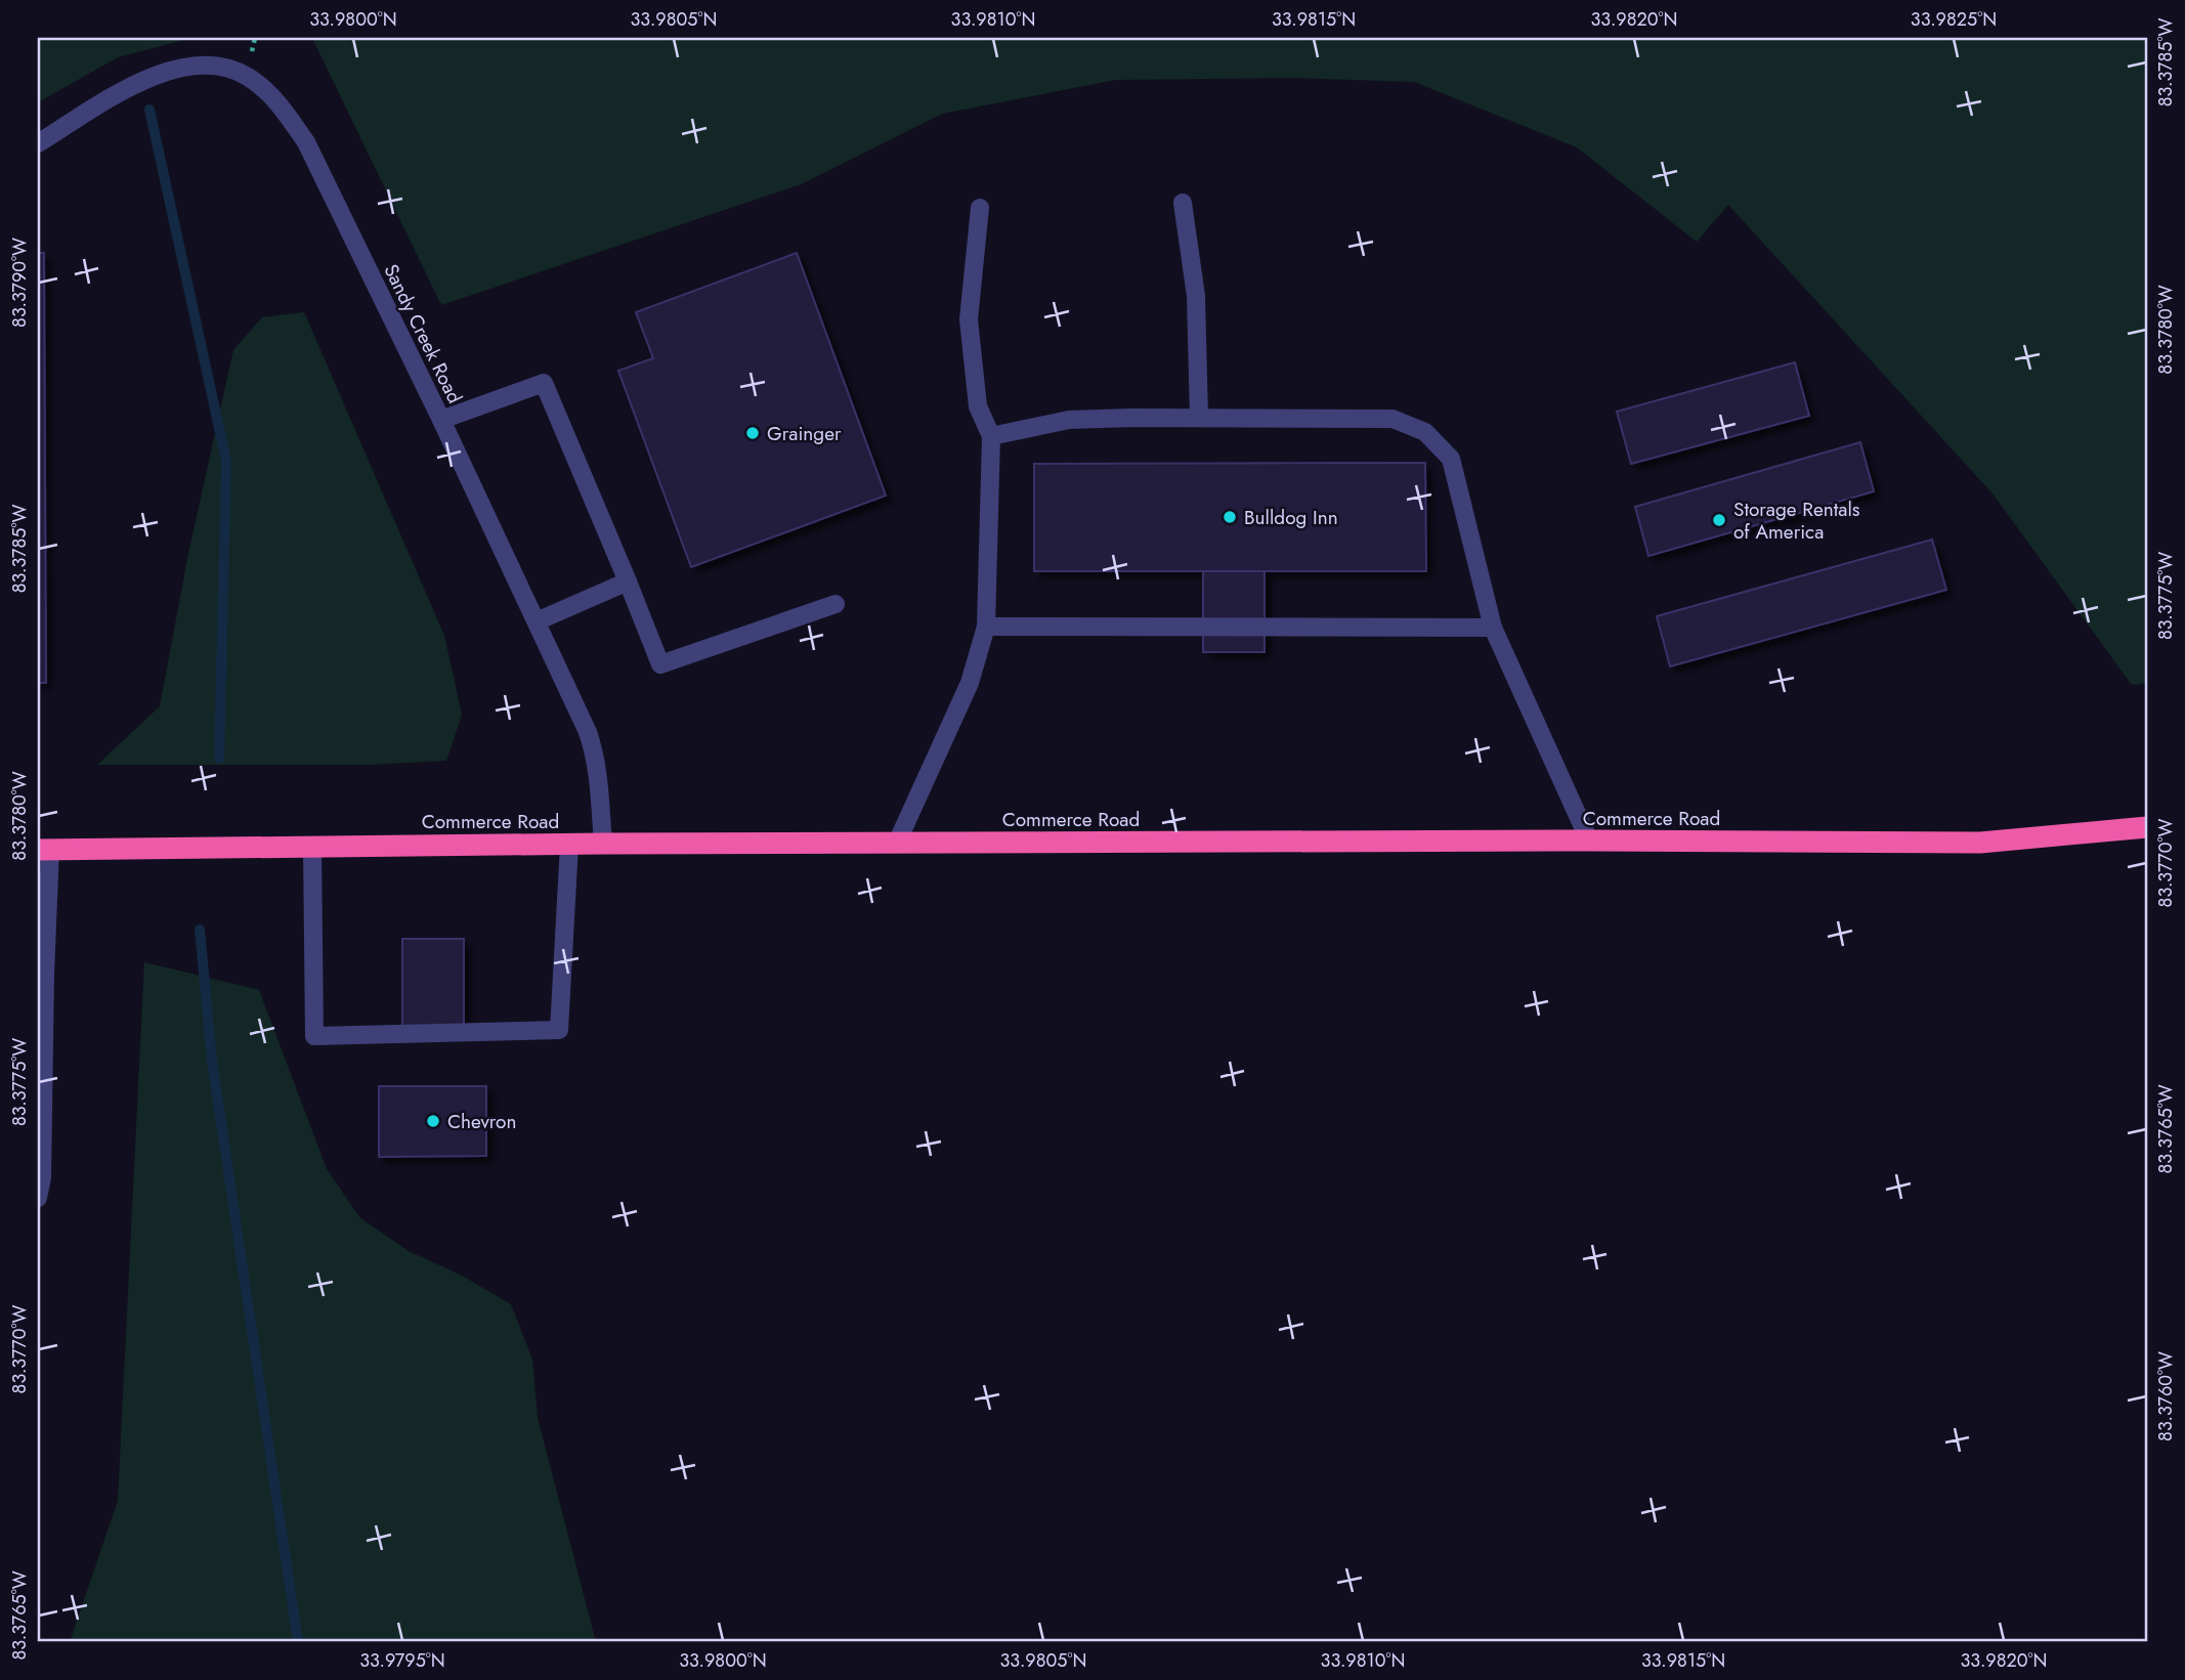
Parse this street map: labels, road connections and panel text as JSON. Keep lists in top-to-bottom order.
{
  "streets": {
    "highway": ["Commerce Road"],
    "street": ["Sandy Creek Road"]
  },
  "crossings": [
    ["Sandy Creek Road", "Commerce Road"]
  ],
  "places": [
    "Grainger",
    "Bulldog Inn",
    "Storage Rentals of America",
    "Chevron"
  ],
  "coordinates": [
    "33.9800°N",
    "33.9805°N",
    "33.9810°N",
    "33.9815°N",
    "33.9820°N",
    "33.9825°N",
    "83.3785°W",
    "83.3790°W",
    "83.3780°W",
    "83.3775°W",
    "83.3770°W",
    "83.3765°W",
    "83.3760°W",
    "33.9795°N"
  ]
}
